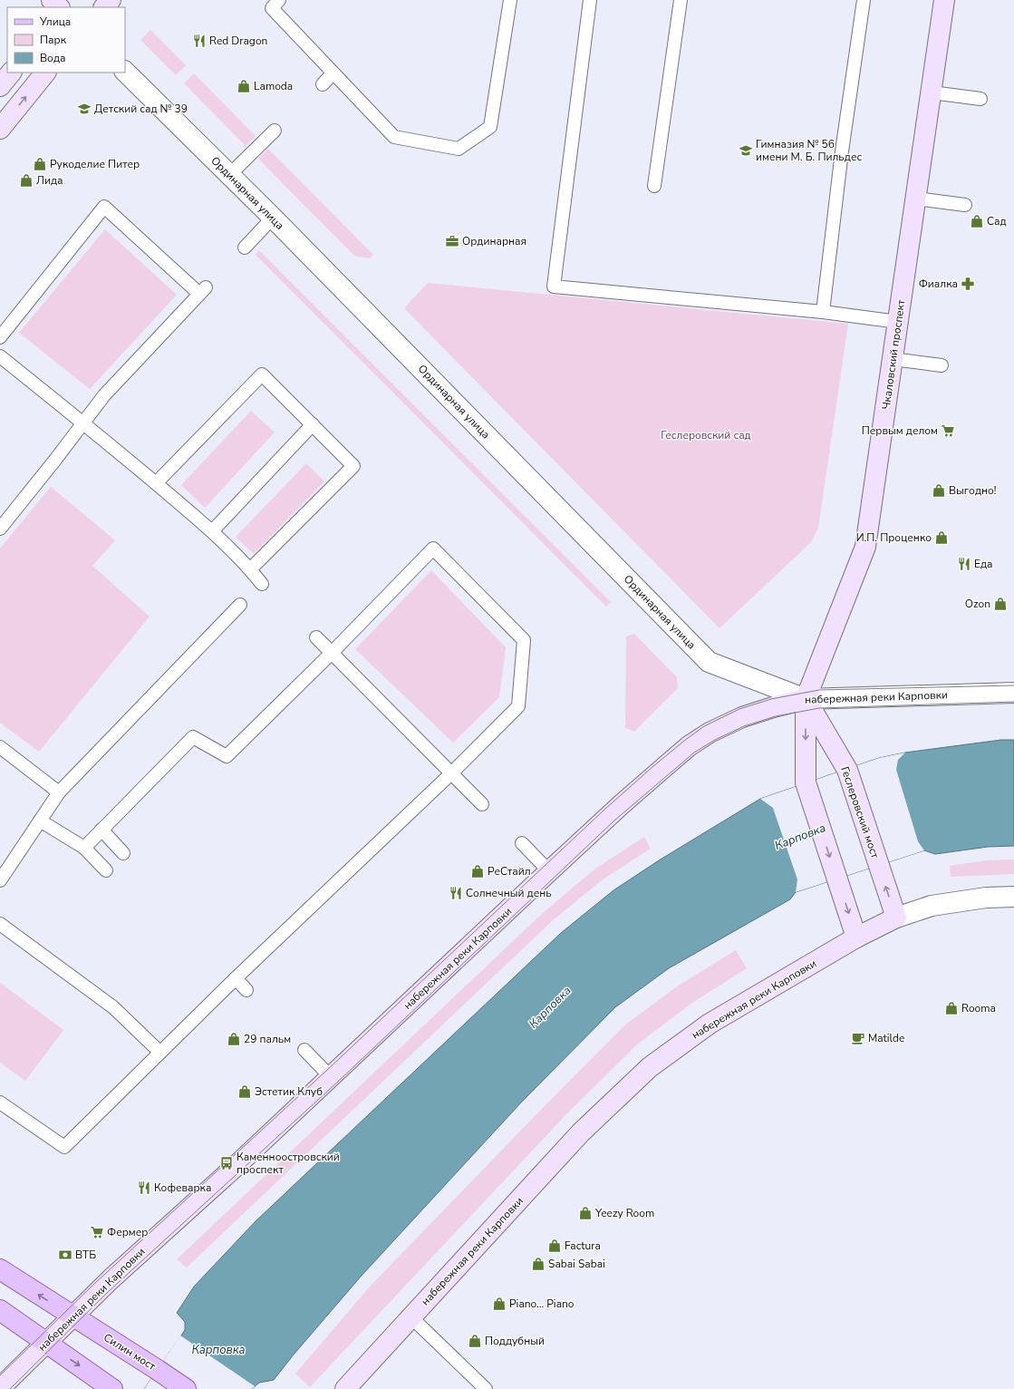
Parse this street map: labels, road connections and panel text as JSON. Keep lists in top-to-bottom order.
{
  "streets": {
    "main road": ["Силин мост"],
    "street": [
      "Ординарная улица",
      "Чкаловский проспект",
      "набережная реки Карповки",
      "Геслеровский мост"
    ]
  },
  "crossings": [
    ["Ординарная улица", "Чкаловский проспект"],
    ["Ординарная улица", "набережная реки Карповки"],
    ["Ординарная улица", "Геслеровский мост"],
    ["Чкаловский проспект", "набережная реки Карповки"],
    ["Чкаловский проспект", "Геслеровский мост"],
    ["набережная реки Карповки", "Геслеровский мост"],
    ["набережная реки Карповки", "Силин мост"]
  ],
  "water": ["Карповка"],
  "parks": ["Геслеровский сад"],
  "places": {
    "restaurant": [
      "Red Dragon",
      "Еда",
      "Солнечный день",
      "Кофеварка"
    ],
    "shop": [
      "Lamoda",
      "Рукоделие Питер",
      "Лида",
      "Сад",
      "Выгодно!",
      "И.П. Проценко",
      "Ozon",
      "РеСтайл",
      "Rooma",
      "29 пальм",
      "Эстетик Клуб",
      "Yeezy Room",
      "Factura",
      "Sabai Sabai",
      "Piano... Piano",
      "Поддубный"
    ],
    "school or university": ["Детский сад № 39", "Гимназия № 56 имени М. Б. Пильдес"],
    "office": ["Ординарная"],
    "pharmacy": ["Фиалка"],
    "supermarket": ["Первым делом", "Фермер"],
    "cafe": ["Matilde"],
    "bus stop": ["Каменноостровский проспект"],
    "bank": ["ВТБ"]
  },
  "legend": ["Улица", "Парк", "Вода"]
}
